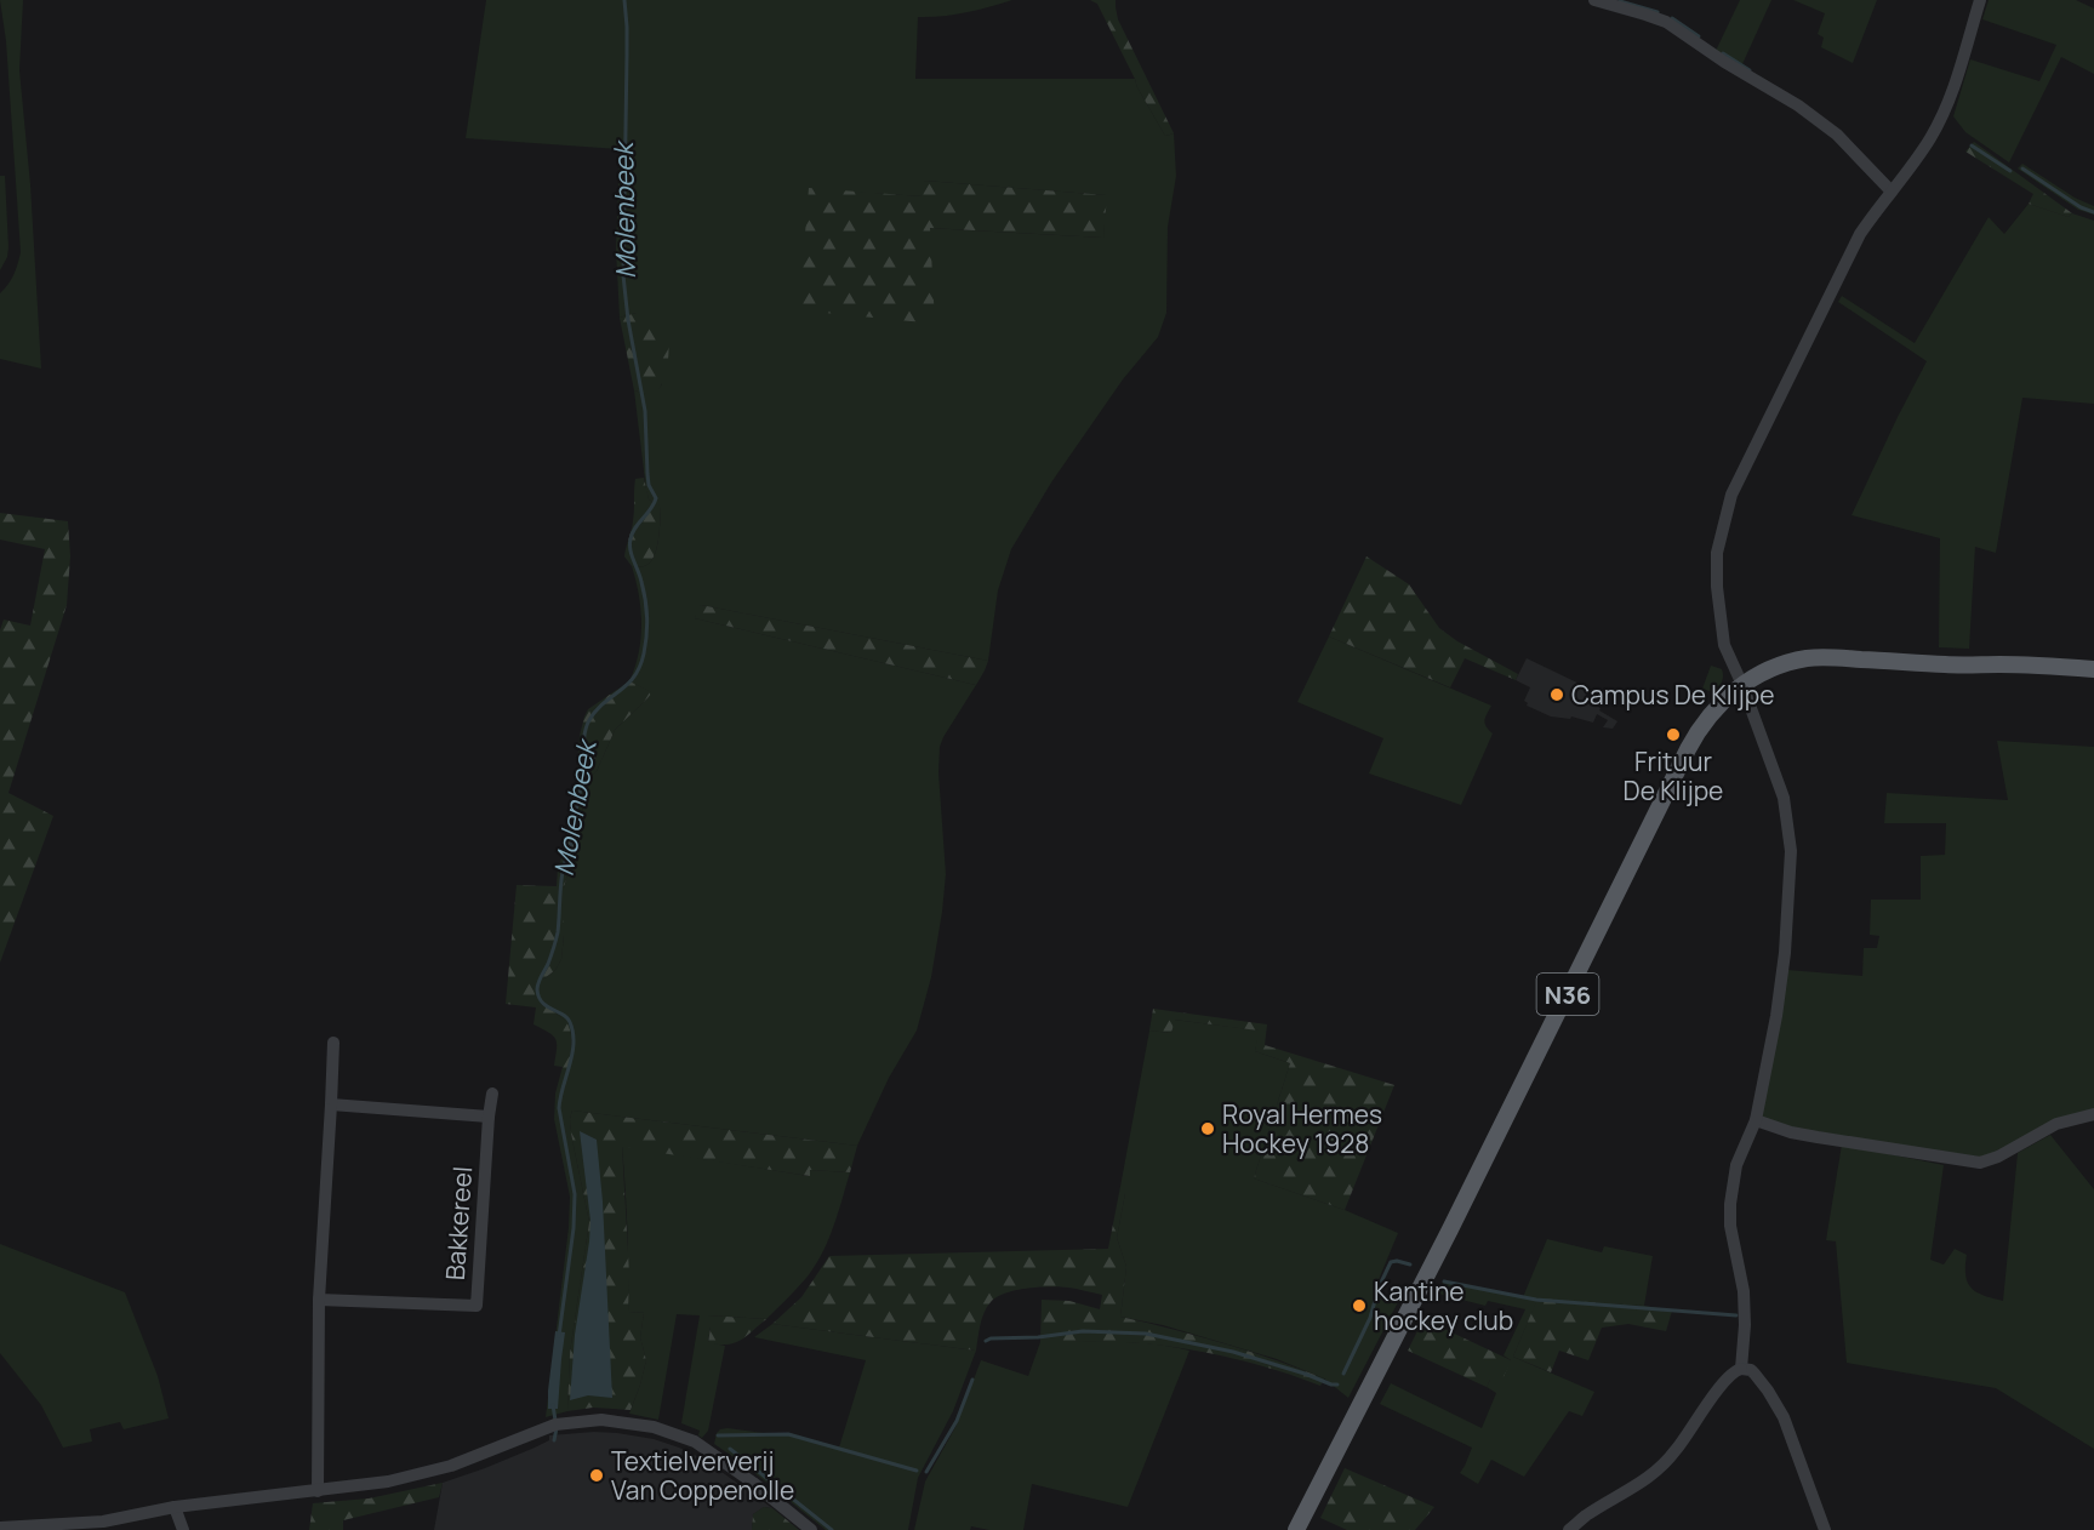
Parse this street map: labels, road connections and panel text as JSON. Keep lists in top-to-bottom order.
{
  "streets": {
    "main road": ["N36"],
    "street": ["Bakkereel"]
  },
  "water": ["Molenbeek"],
  "places": [
    "Campus De Klijpe",
    "Frituur De Klijpe",
    "Royal Hermes Hockey 1928",
    "Kantine hockey club",
    "Textielververij Van Coppenolle"
  ]
}
